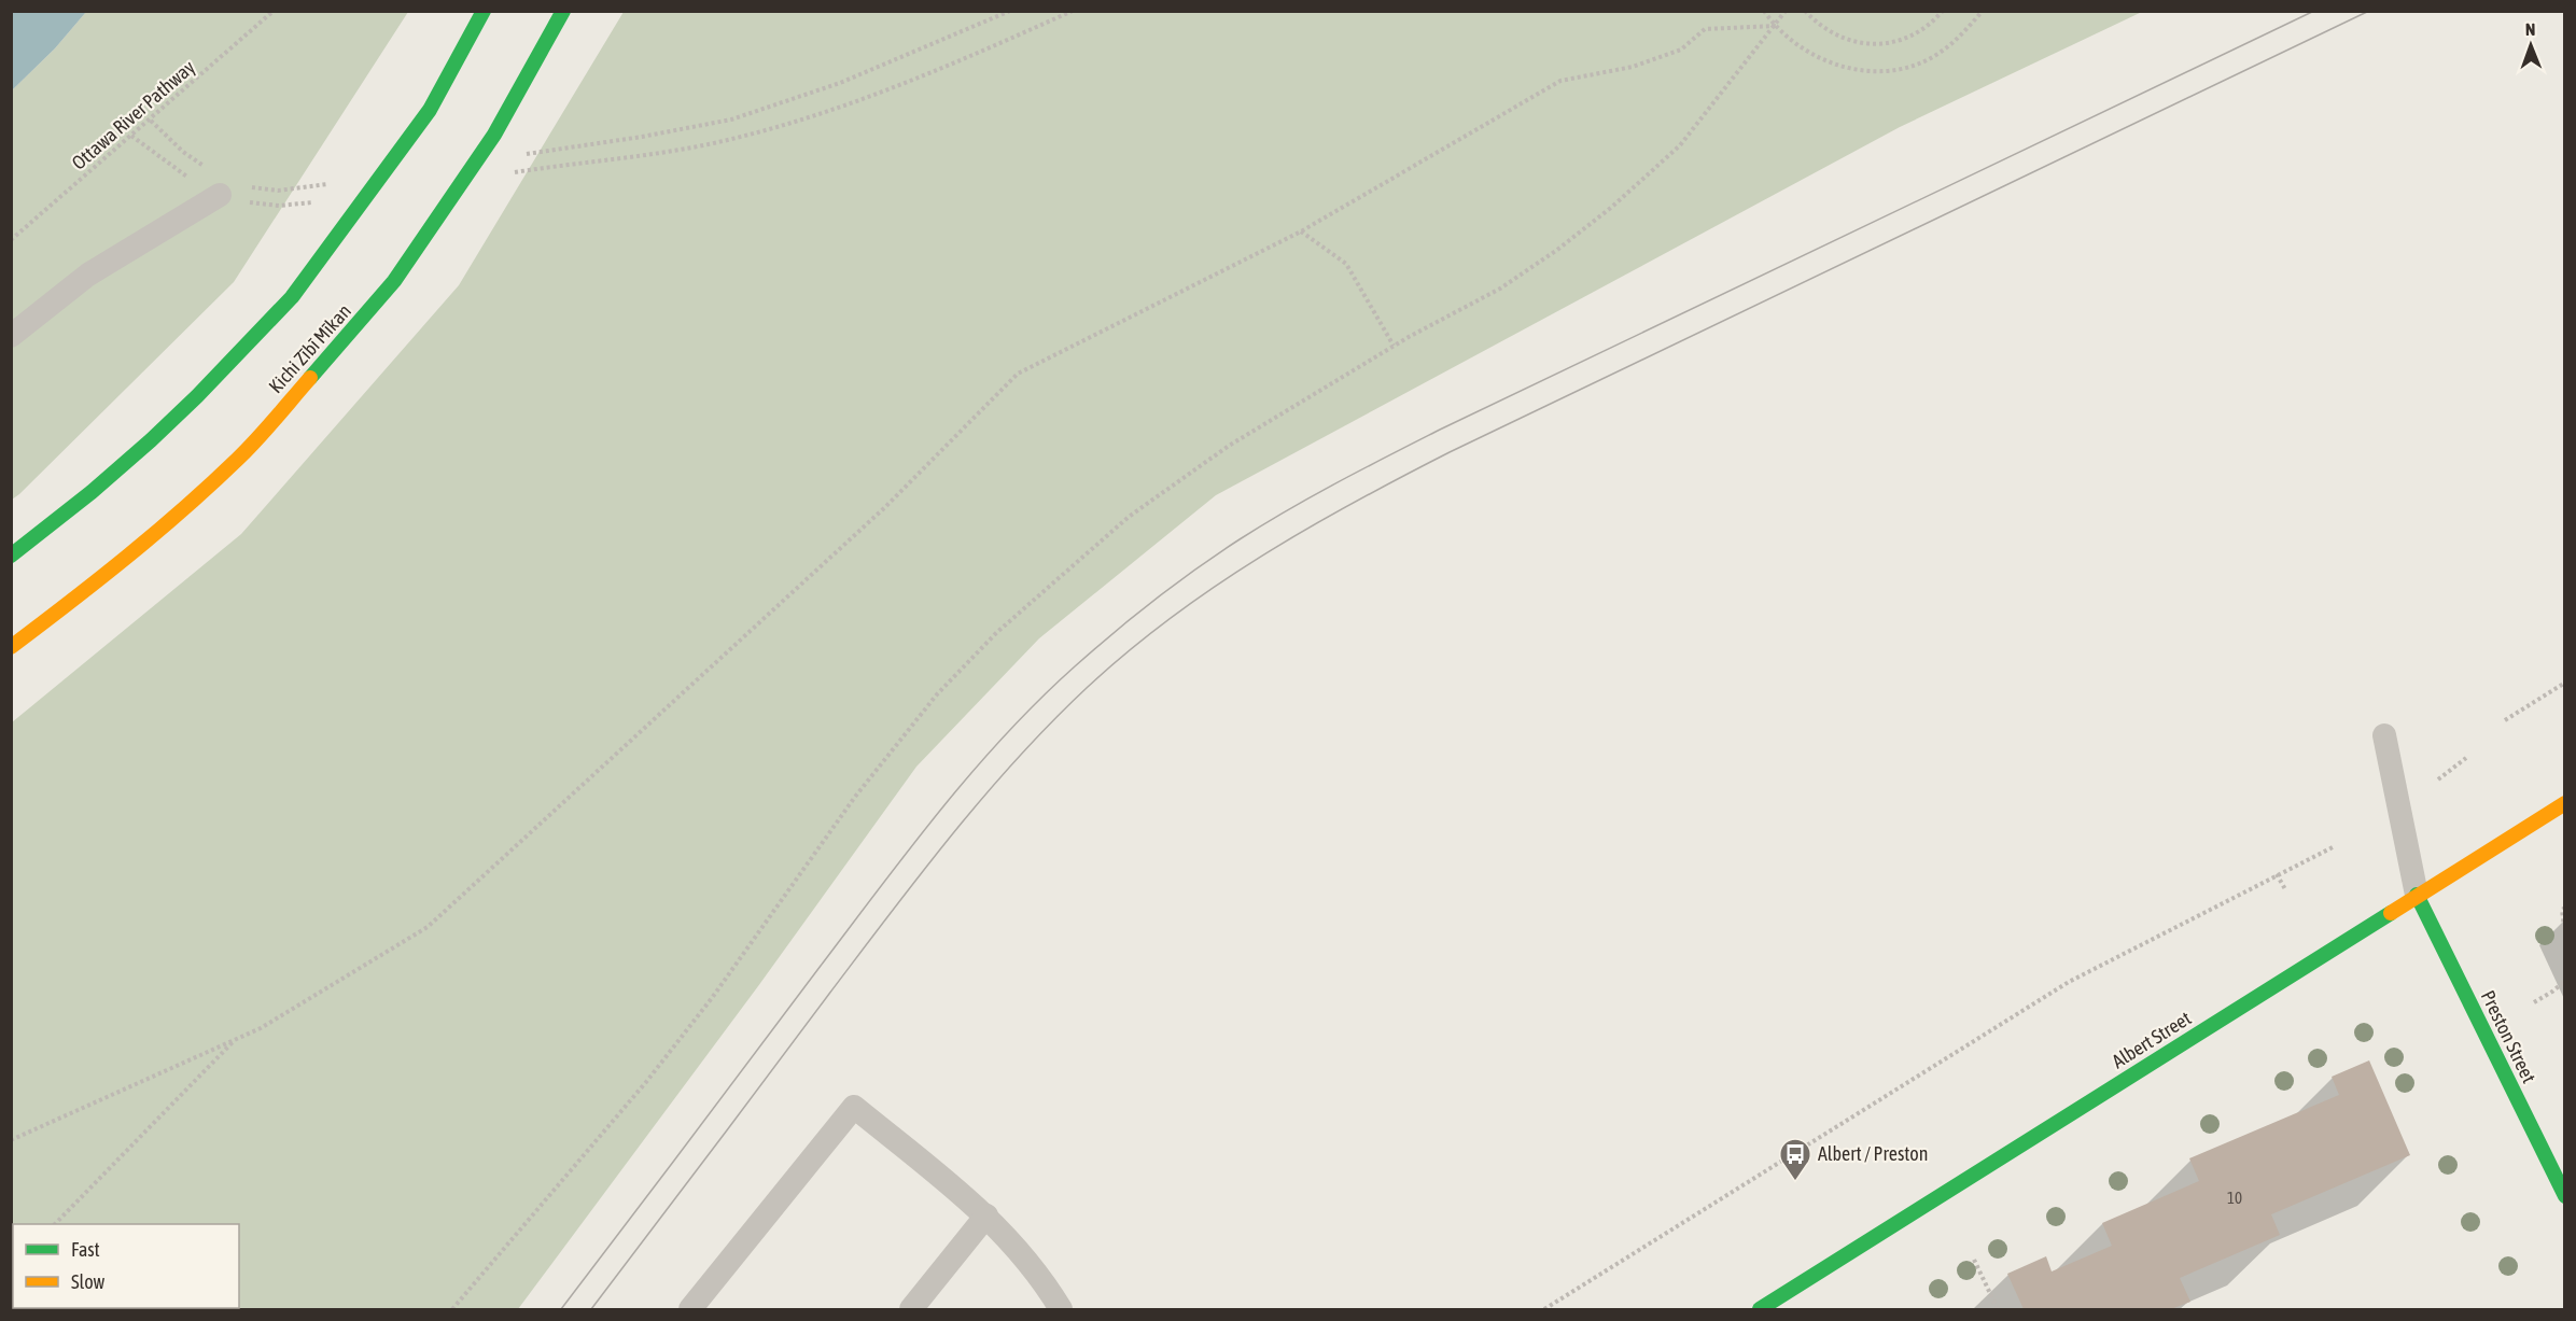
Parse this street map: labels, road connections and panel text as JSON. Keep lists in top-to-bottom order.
{
  "streets": {
    "main road": ["Kichi Zībī Mīkan", "Preston Street", "Albert Street"],
    "path": ["Ottawa River Pathway"]
  },
  "crossings": [
    ["Preston Street", "Albert Street"]
  ],
  "places": {
    "bus stop": ["Albert / Preston"]
  },
  "house_numbers": ["10"],
  "legend": ["Fast", "Slow"],
  "north": "top"
}
